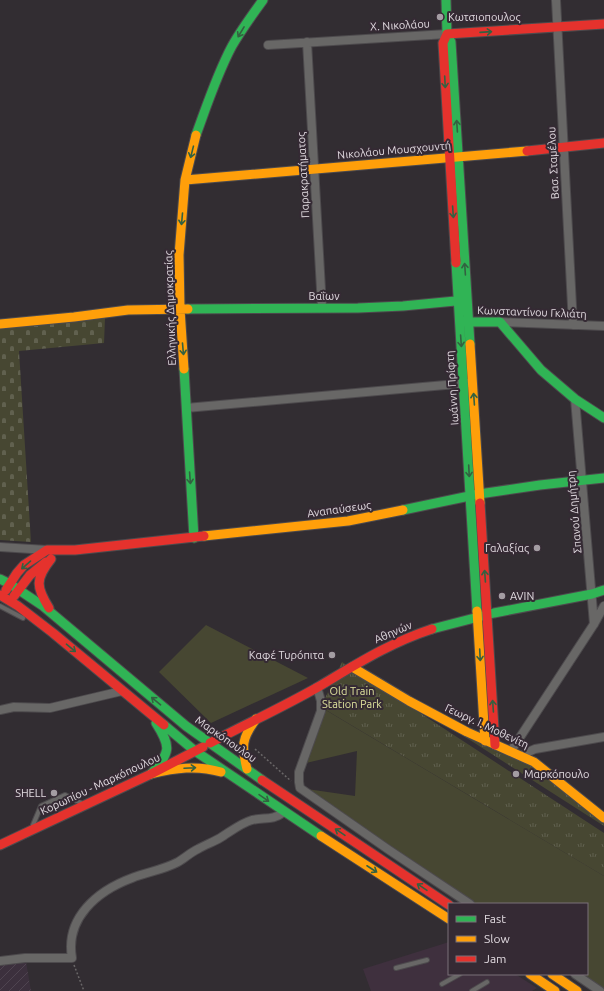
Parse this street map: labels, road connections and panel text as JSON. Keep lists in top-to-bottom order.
{
  "streets": {
    "main road": [
      "Χ. Νικολάου",
      "Νικολάου Μουσχουντή",
      "Βαΐων",
      "Ελληνικής Δημοκρατίας",
      "Κωνσταντίνου Γκλιάτη",
      "Ιωάννη Πρίφτη",
      "Αναπαύσεως",
      "Αθηνών",
      "Γεωργ. Ι. Μοθενίτη",
      "Μαρκόπουλου",
      "Κορωπίου - Μαρκόπουλου"
    ],
    "street": ["Βασ. Σταμέλου", "Παρακρατήματος", "Σπανού Δημήτρη"]
  },
  "crossings": [
    ["Χ. Νικολάου", "Βασ. Σταμέλου"],
    ["Χ. Νικολάου", "Παρακρατήματος"],
    ["Χ. Νικολάου", "Ιωάννη Πρίφτη"],
    ["Νικολάου Μουσχουντή", "Βασ. Σταμέλου"],
    ["Νικολάου Μουσχουντή", "Παρακρατήματος"],
    ["Νικολάου Μουσχουντή", "Ελληνικής Δημοκρατίας"],
    ["Νικολάου Μουσχουντή", "Ιωάννη Πρίφτη"],
    ["Βασ. Σταμέλου", "Κωνσταντίνου Γκλιάτη"],
    ["Παρακρατήματος", "Βαΐων"],
    ["Βαΐων", "Ελληνικής Δημοκρατίας"],
    ["Βαΐων", "Ιωάννη Πρίφτη"],
    ["Ελληνικής Δημοκρατίας", "Αναπαύσεως"],
    ["Κωνσταντίνου Γκλιάτη", "Ιωάννη Πρίφτη"],
    ["Ιωάννη Πρίφτη", "Αναπαύσεως"],
    ["Ιωάννη Πρίφτη", "Αθηνών"],
    ["Ιωάννη Πρίφτη", "Γεωργ. Ι. Μοθενίτη"],
    ["Αναπαύσεως", "Σπανού Δημήτρη"],
    ["Αναπαύσεως", "Μαρκόπουλου"],
    ["Σπανού Δημήτρη", "Αθηνών"],
    ["Αθηνών", "Γεωργ. Ι. Μοθενίτη"],
    ["Αθηνών", "Μαρκόπουλου"],
    ["Αθηνών", "Κορωπίου - Μαρκόπουλου"],
    ["Μαρκόπουλου", "Κορωπίου - Μαρκόπουλου"]
  ],
  "one_way": ["Ελληνικής Δημοκρατίας"],
  "parks": ["Old Train Station Park"],
  "places": [
    "Κωτσιοπουλος",
    "Γαλαξίας",
    "AVIN",
    "Καφέ Τυρóπιτα",
    "Μαρκόπουλο",
    "SHELL"
  ],
  "legend": ["Fast", "Slow", "Jam"]
}
